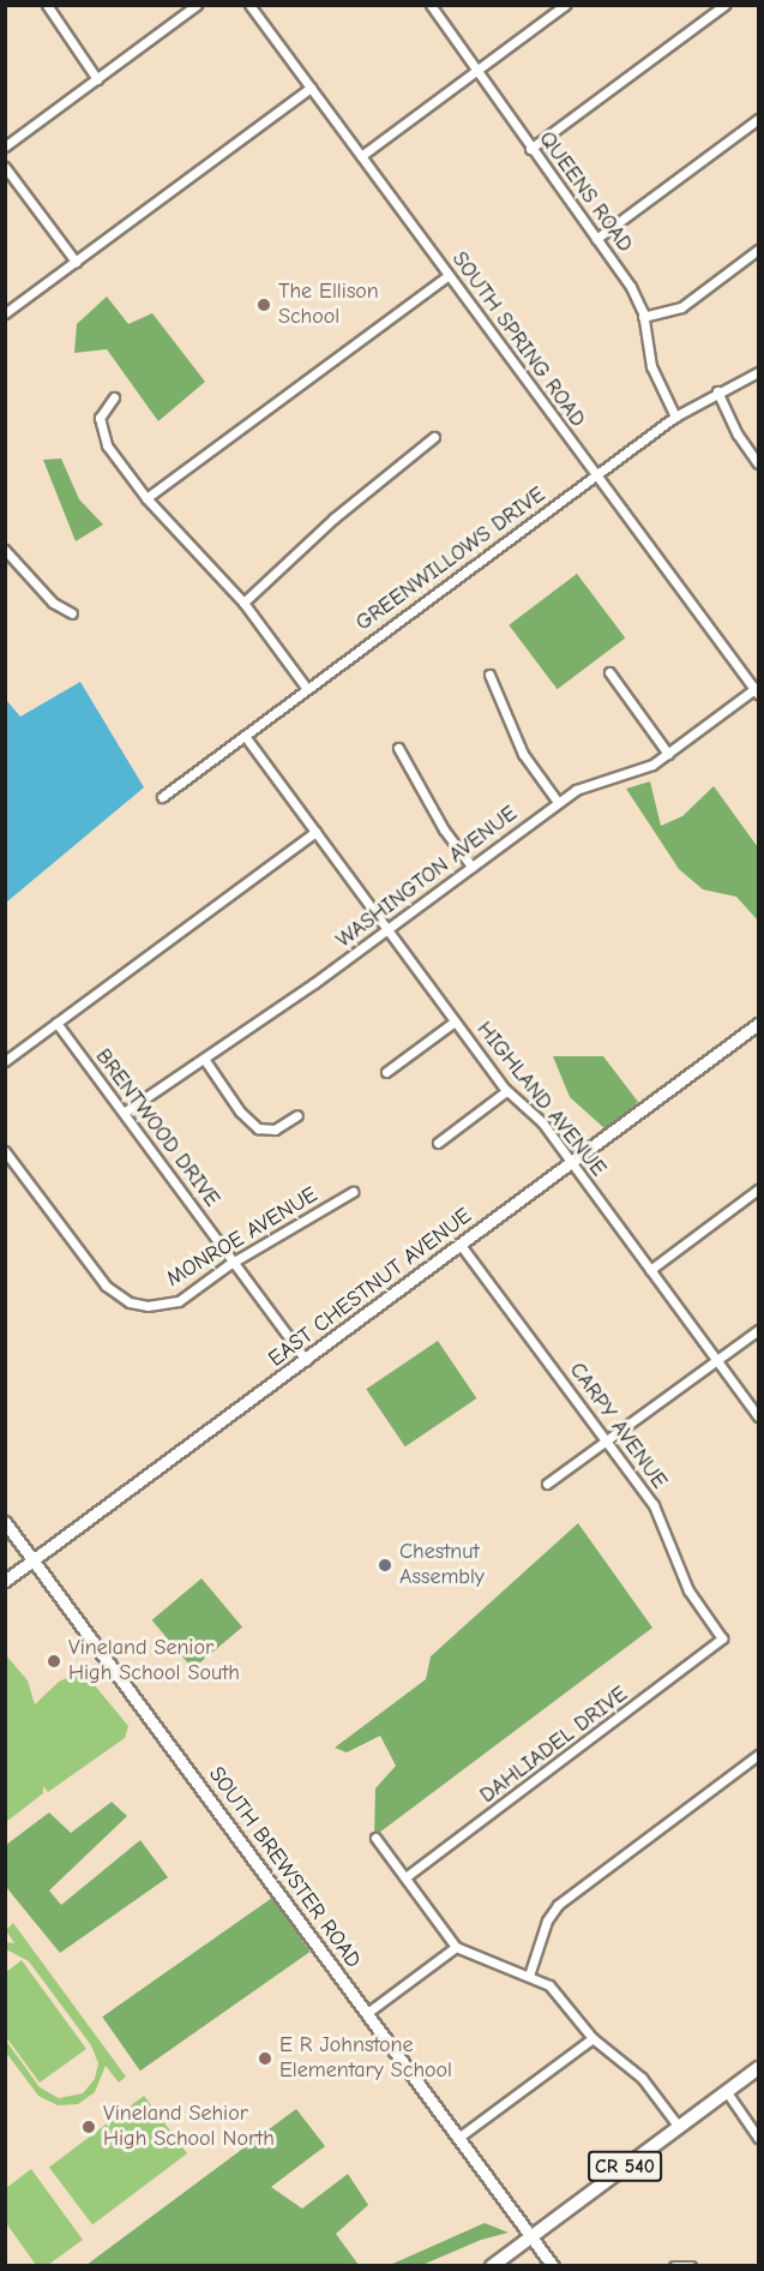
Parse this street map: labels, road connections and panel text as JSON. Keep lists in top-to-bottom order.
{
  "streets": {
    "main road": ["CR 540"],
    "street": [
      "QUEENS ROAD",
      "SOUTH SPRING ROAD",
      "GREENWILLOWS DRIVE",
      "WASHINGTON AVENUE",
      "HIGHLAND AVENUE",
      "BRENTWOOD DRIVE",
      "MONROE AVENUE",
      "EAST CHESTNUT AVENUE",
      "CARPY AVENUE",
      "DAHLIADEL DRIVE",
      "SOUTH BREWSTER ROAD"
    ]
  },
  "crossings": [
    ["QUEENS ROAD", "GREENWILLOWS DRIVE"],
    ["SOUTH SPRING ROAD", "GREENWILLOWS DRIVE"],
    ["SOUTH SPRING ROAD", "WASHINGTON AVENUE"],
    ["GREENWILLOWS DRIVE", "HIGHLAND AVENUE"],
    ["WASHINGTON AVENUE", "HIGHLAND AVENUE"],
    ["WASHINGTON AVENUE", "BRENTWOOD DRIVE"],
    ["HIGHLAND AVENUE", "EAST CHESTNUT AVENUE"],
    ["BRENTWOOD DRIVE", "MONROE AVENUE"],
    ["BRENTWOOD DRIVE", "EAST CHESTNUT AVENUE"],
    ["EAST CHESTNUT AVENUE", "CARPY AVENUE"],
    ["EAST CHESTNUT AVENUE", "SOUTH BREWSTER ROAD"],
    ["CARPY AVENUE", "DAHLIADEL DRIVE"],
    ["SOUTH BREWSTER ROAD", "CR 540"]
  ],
  "places": [
    "The Ellison School",
    "Chestnut Assembly",
    "Vineland Senior High School South",
    "E R Johnstone Elementary School",
    "Vineland Sehior High School North"
  ]
}
